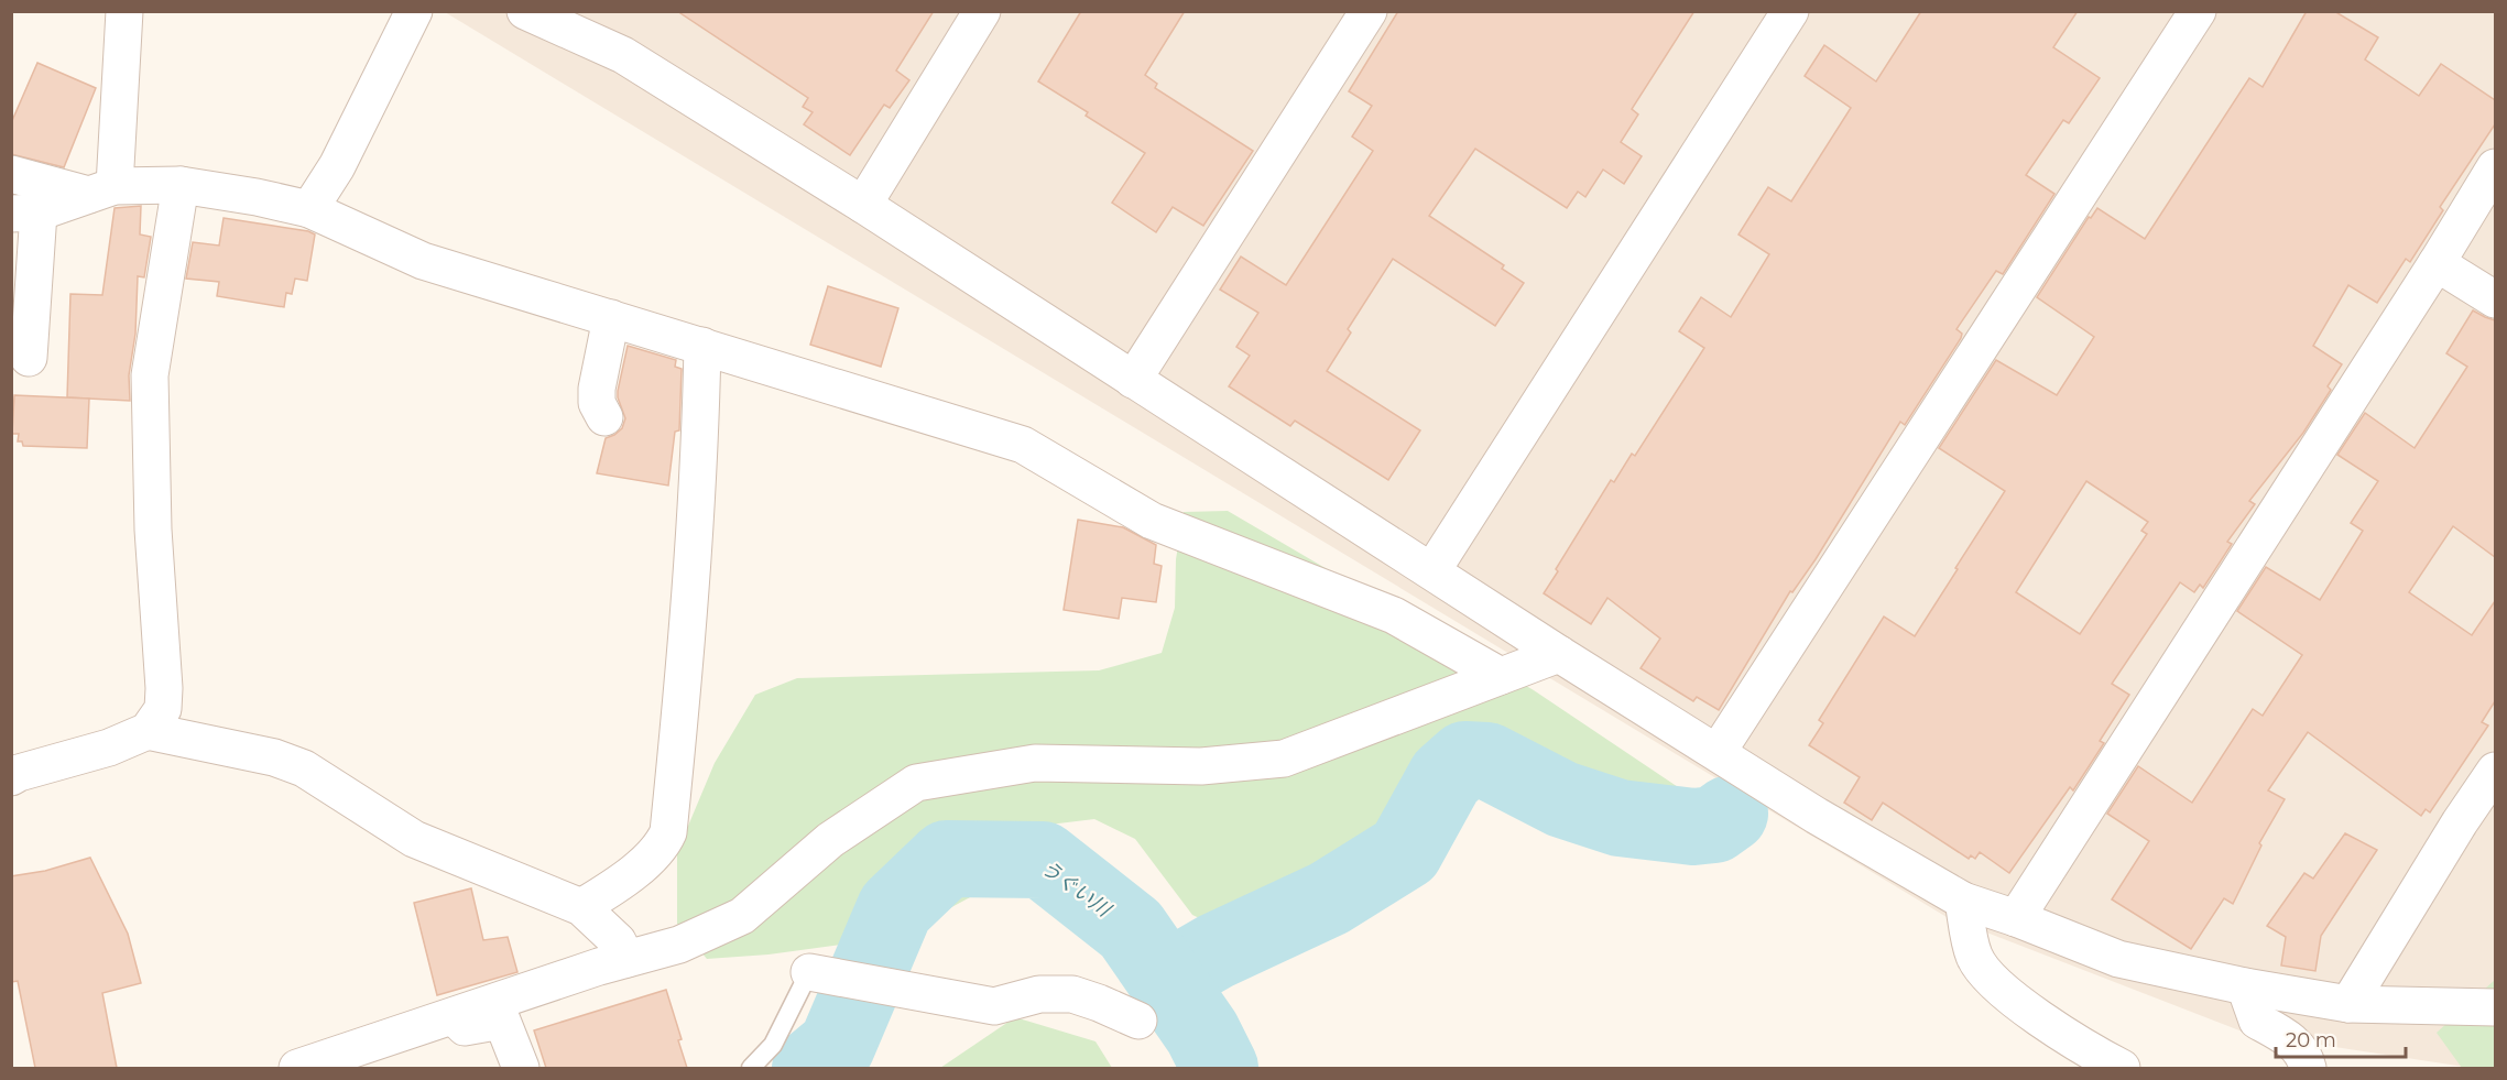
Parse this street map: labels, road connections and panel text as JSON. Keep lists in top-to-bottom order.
{
  "water": ["うぐい川"],
  "scale_bar": "20 m"
}
